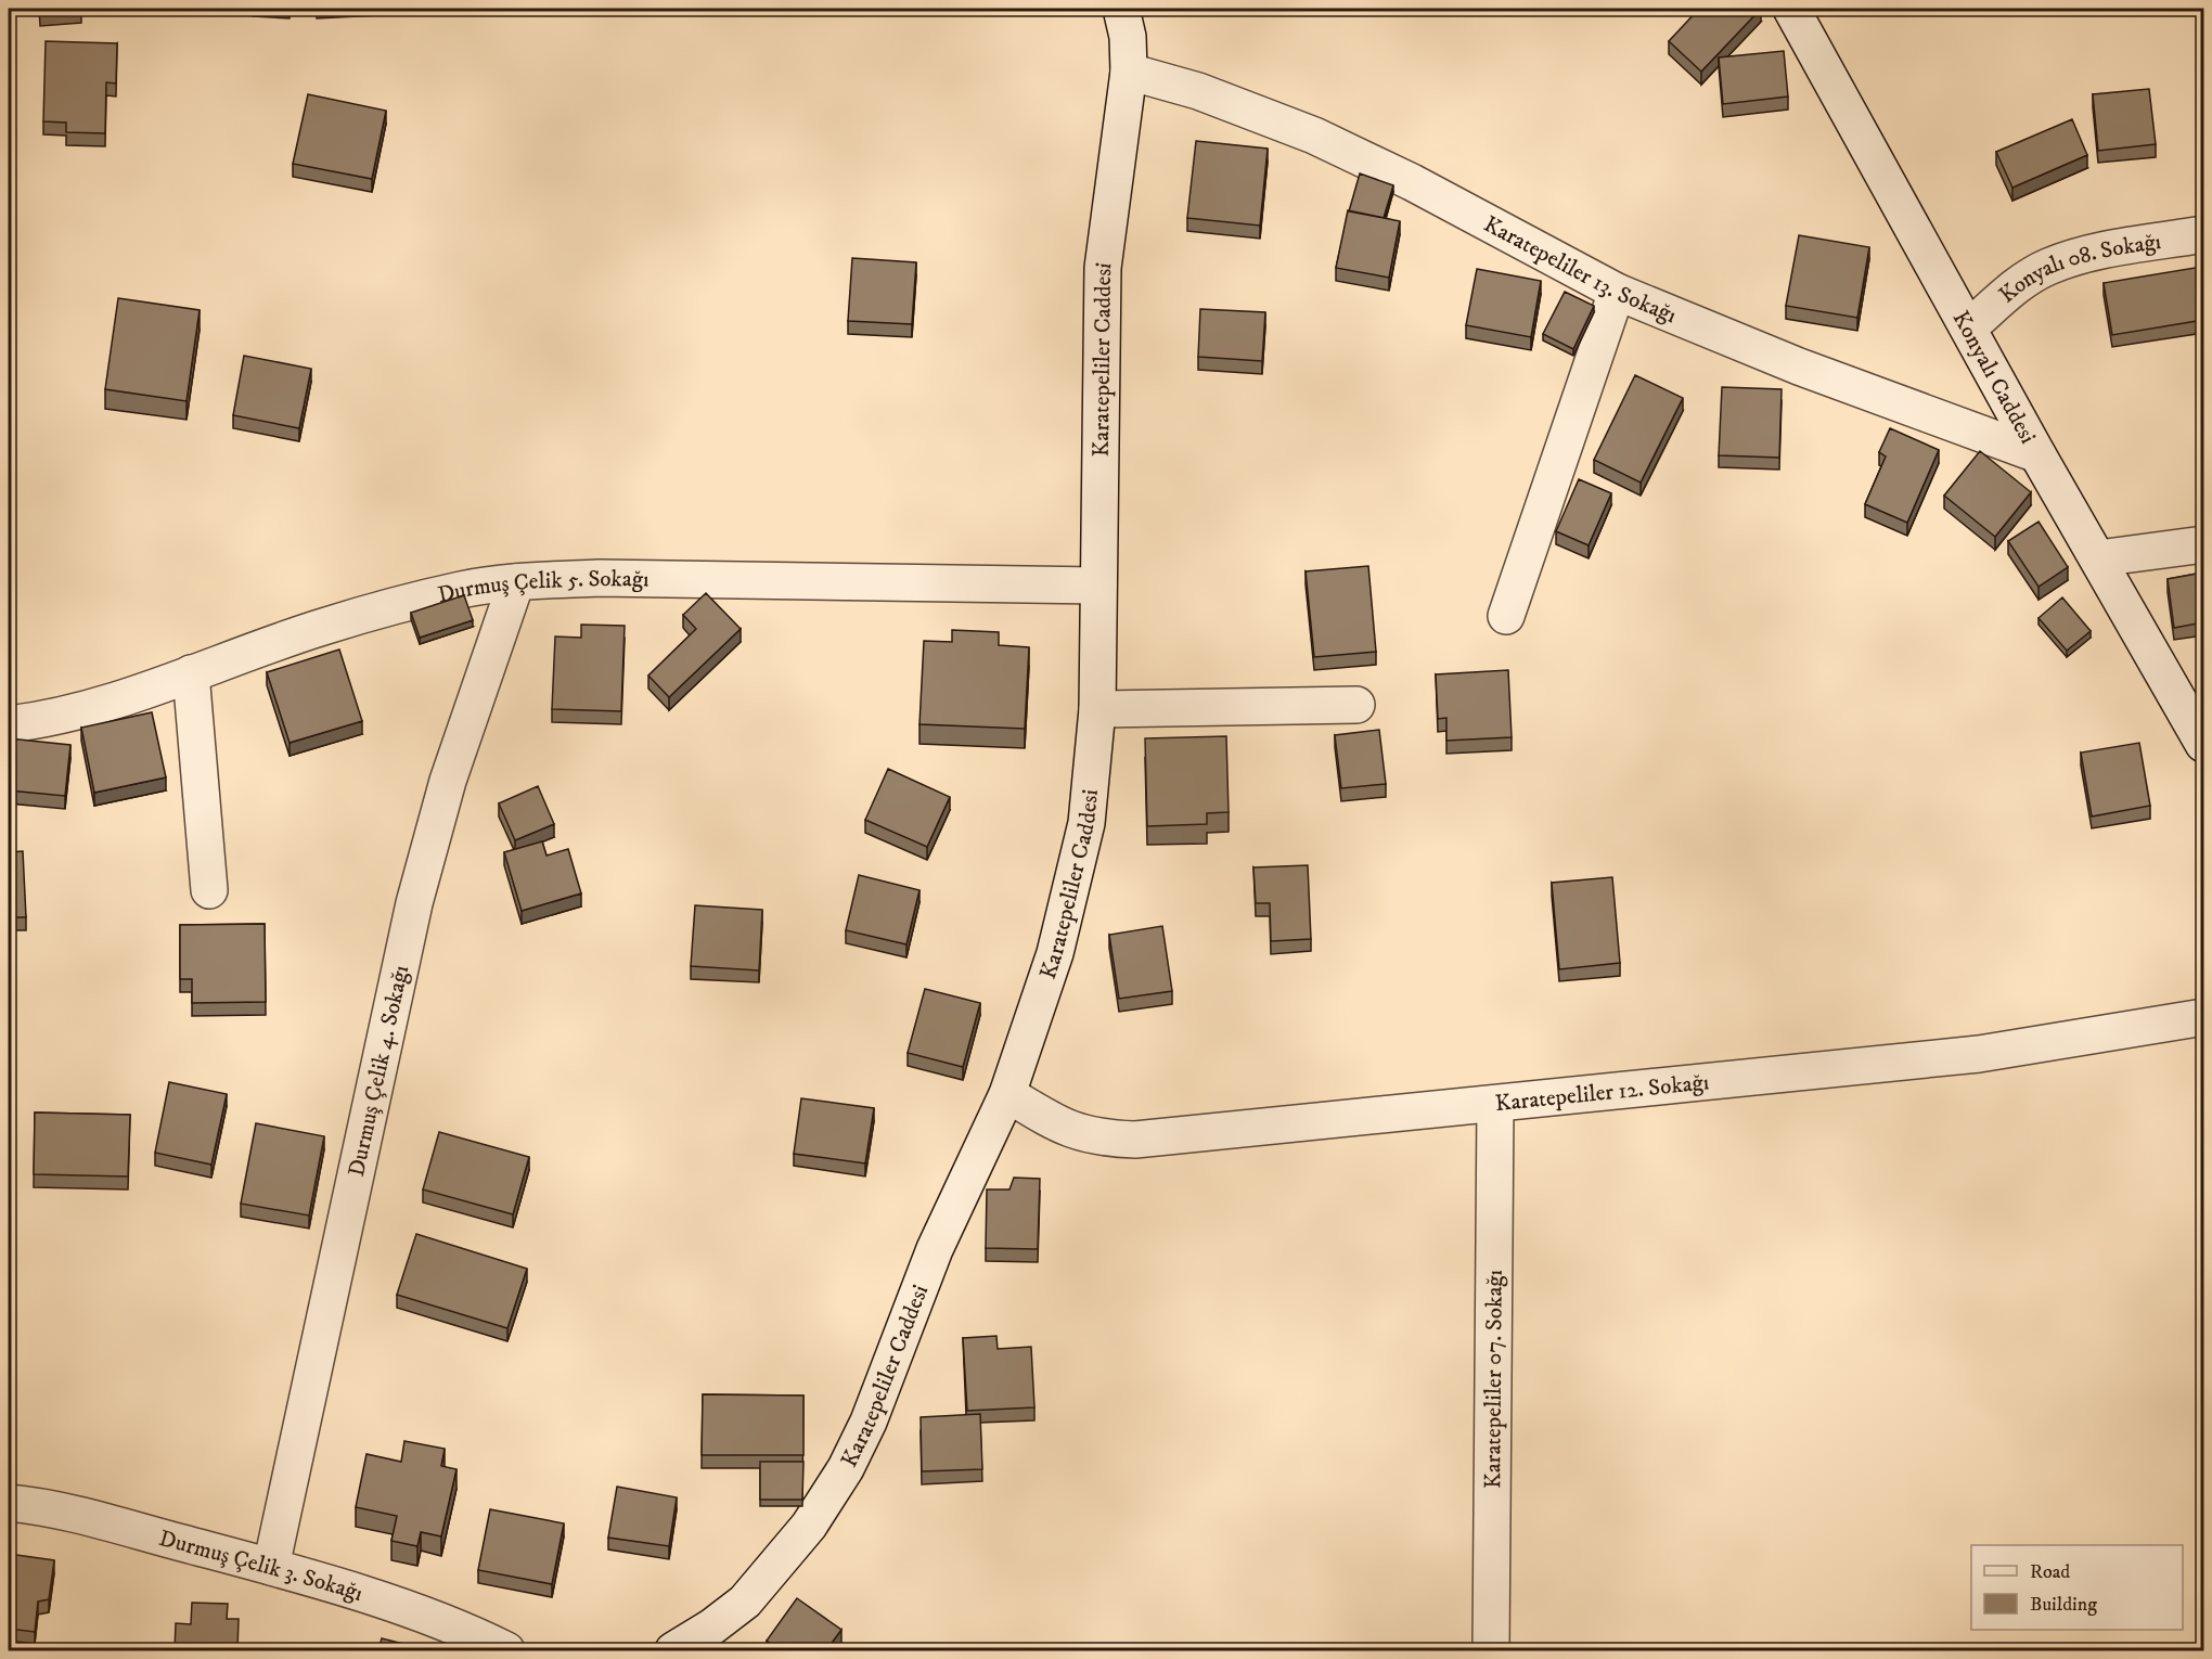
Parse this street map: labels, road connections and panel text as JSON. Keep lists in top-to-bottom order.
{
  "streets": {
    "street": [
      "Karatepeliler 13. Sokağı",
      "Konyalı 08. Sokağı",
      "Karatepeliler Caddesi",
      "Konyalı Caddesi",
      "Durmuş Çelik 5. Sokağı",
      "Durmuş Çelik 4. Sokağı",
      "Karatepeliler 12. Sokağı",
      "Karatepeliler 07. Sokağı",
      "Durmuş Çelik 3. Sokağı"
    ]
  },
  "crossings": [
    ["Karatepeliler 13. Sokağı", "Karatepeliler Caddesi"],
    ["Karatepeliler 13. Sokağı", "Konyalı Caddesi"],
    ["Konyalı 08. Sokağı", "Konyalı Caddesi"],
    ["Karatepeliler Caddesi", "Durmuş Çelik 5. Sokağı"],
    ["Karatepeliler Caddesi", "Karatepeliler 12. Sokağı"],
    ["Durmuş Çelik 5. Sokağı", "Durmuş Çelik 4. Sokağı"],
    ["Durmuş Çelik 4. Sokağı", "Durmuş Çelik 3. Sokağı"],
    ["Karatepeliler 12. Sokağı", "Karatepeliler 07. Sokağı"]
  ],
  "legend": ["Road", "Building"]
}
